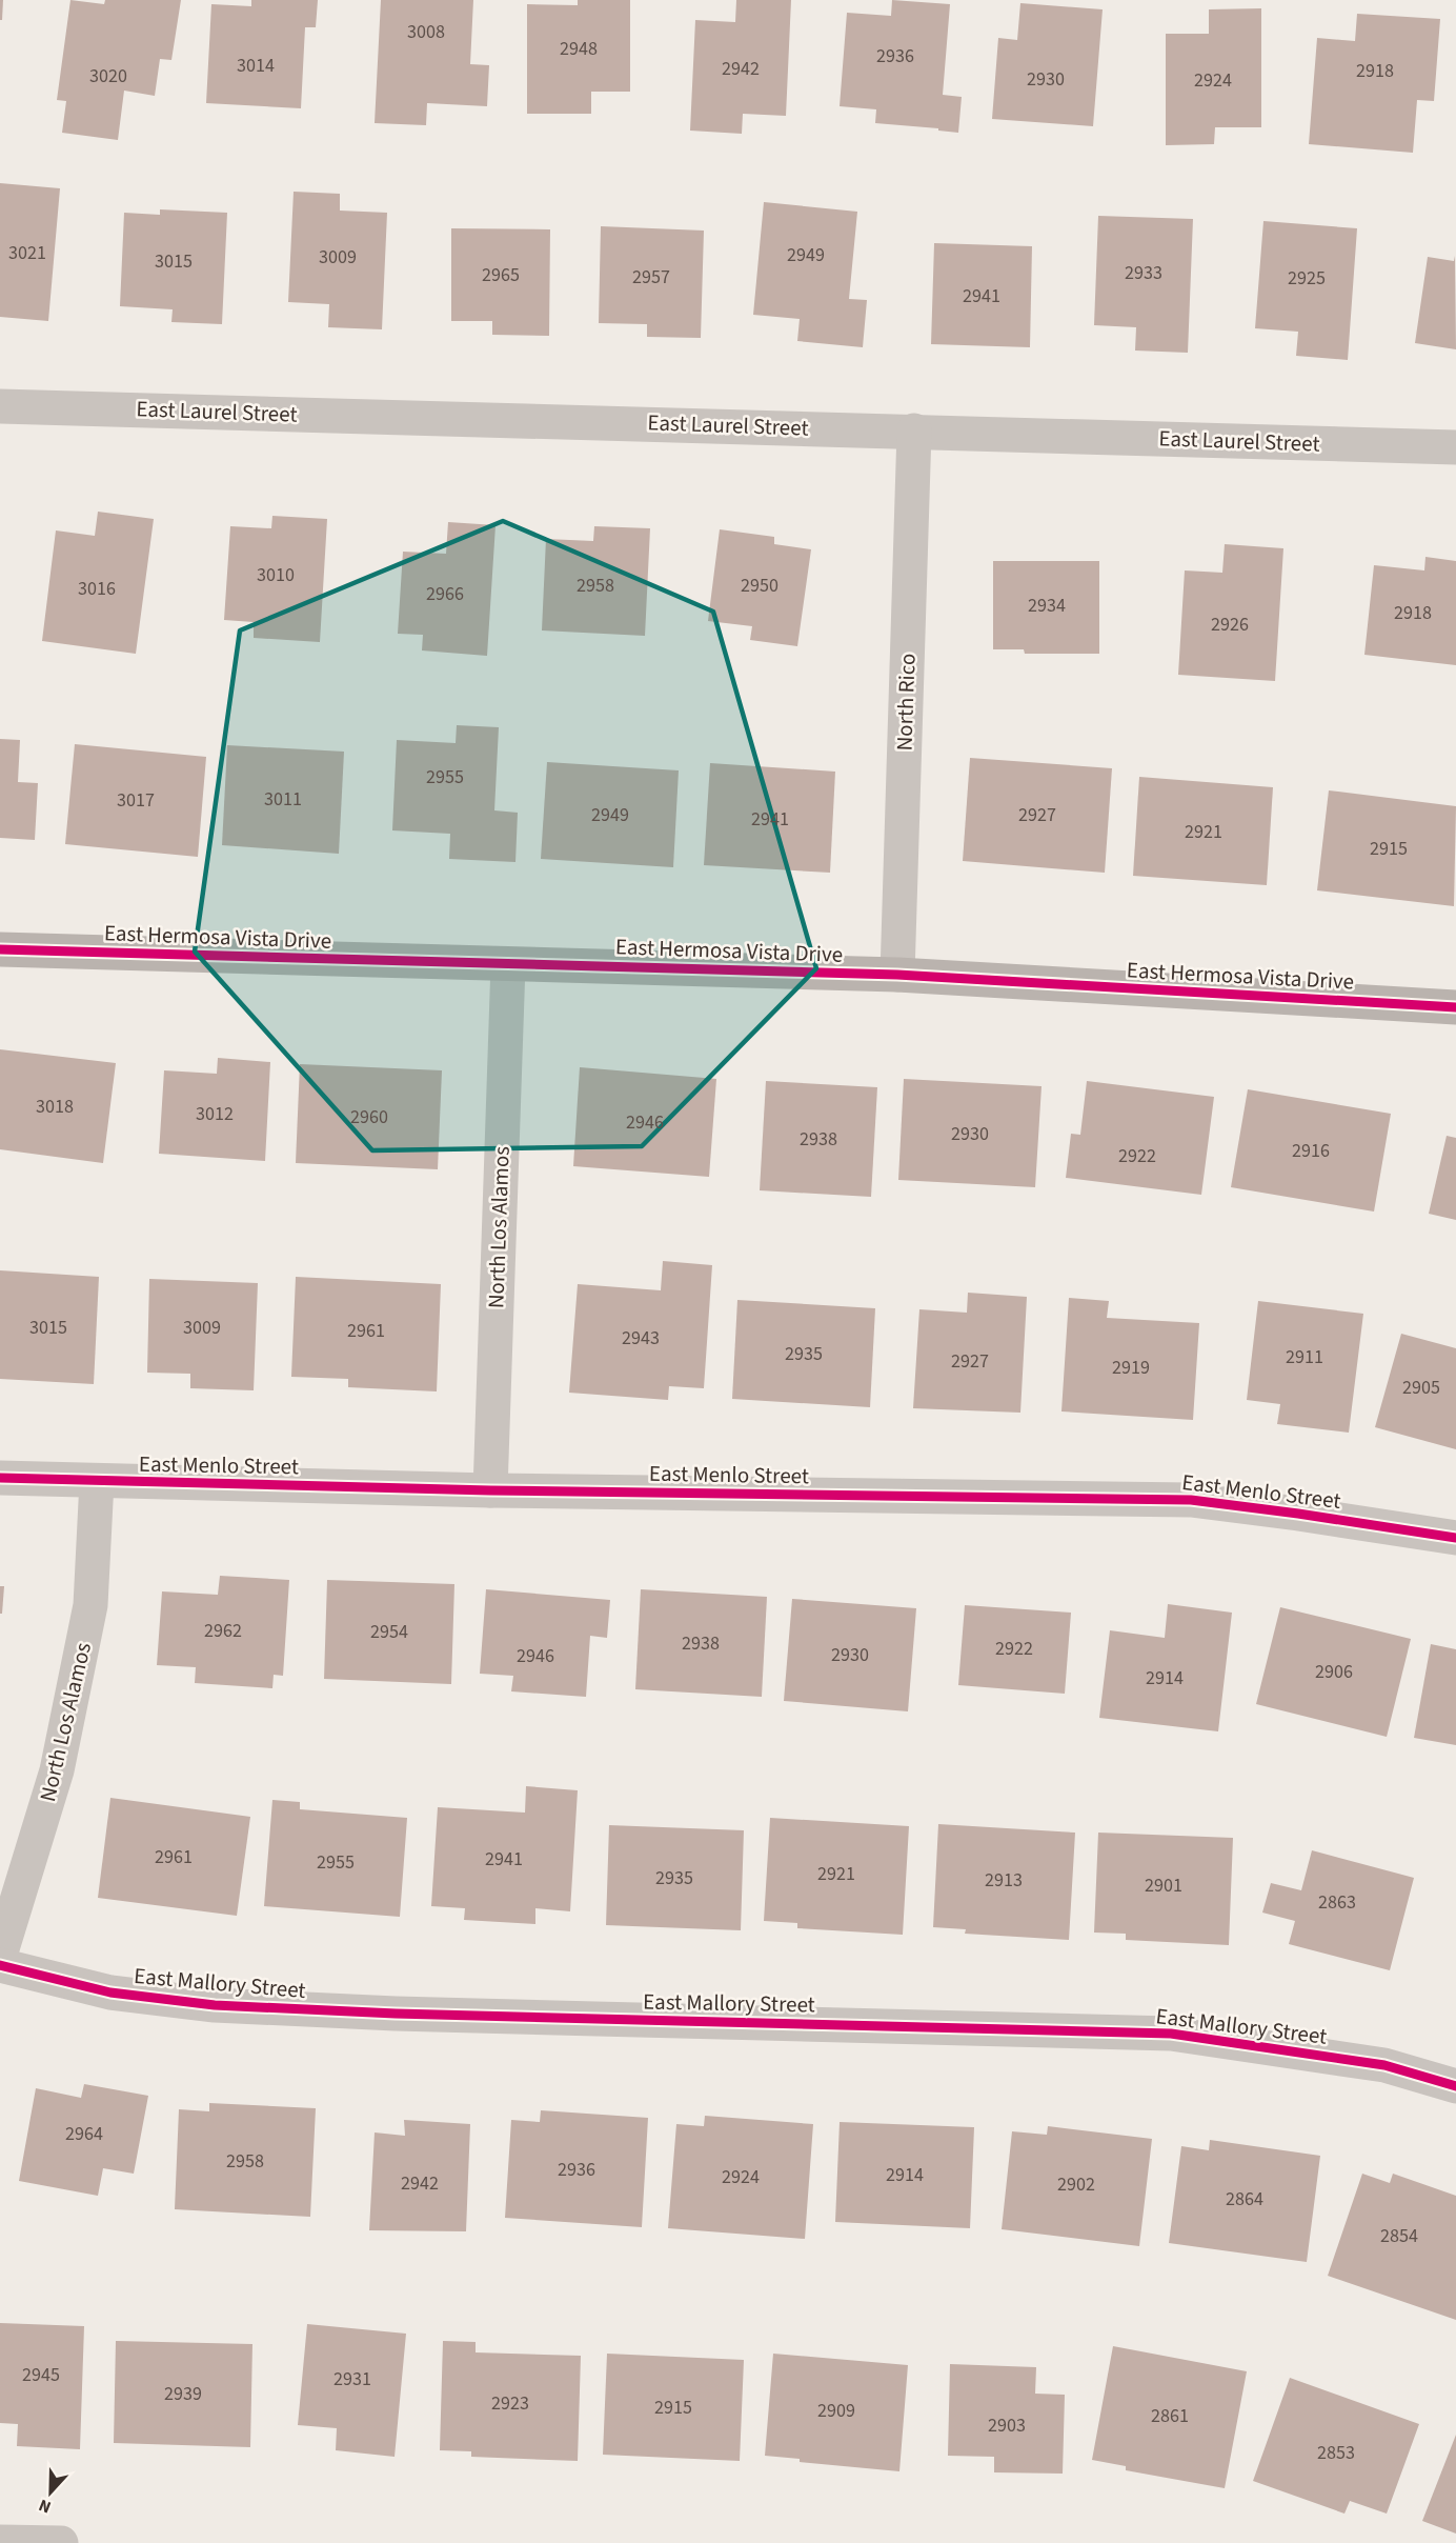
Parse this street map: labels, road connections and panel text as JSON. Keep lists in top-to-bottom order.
{
  "streets": {
    "street": [
      "East Laurel Street",
      "North Rico",
      "East Hermosa Vista Drive",
      "North Los Alamos",
      "East Menlo Street",
      "East Mallory Street"
    ]
  },
  "crossings": [
    ["East Laurel Street", "North Rico"],
    ["North Rico", "East Hermosa Vista Drive"],
    ["East Hermosa Vista Drive", "North Los Alamos"],
    ["North Los Alamos", "East Menlo Street"]
  ],
  "house_numbers": [
    "3008",
    "2948",
    "2936",
    "3014",
    "2942",
    "2918",
    "3020",
    "2930",
    "2924",
    "3021",
    "2949",
    "3009",
    "3015",
    "2933",
    "2965",
    "2957",
    "2925",
    "2941",
    "3010",
    "2958",
    "2950",
    "3016",
    "2966",
    "2934",
    "2918",
    "2926",
    "2955",
    "3011",
    "3017",
    "2949",
    "2927",
    "2941",
    "2921",
    "2915",
    "3018",
    "3012",
    "2960",
    "2946",
    "2930",
    "2938",
    "2916",
    "2922",
    "3015",
    "3009",
    "2961",
    "2943",
    "2935",
    "2911",
    "2927",
    "2919",
    "2905",
    "2962",
    "2954",
    "2938",
    "2922",
    "2930",
    "2946",
    "2906",
    "2914",
    "2961",
    "2941",
    "2955",
    "2921",
    "2935",
    "2913",
    "2901",
    "2863",
    "2964",
    "2958",
    "2936",
    "2914",
    "2924",
    "2942",
    "2902",
    "2864",
    "2854",
    "2945",
    "2931",
    "2939",
    "2923",
    "2915",
    "2909",
    "2861",
    "2903",
    "2853"
  ],
  "north": "bottom"
}
